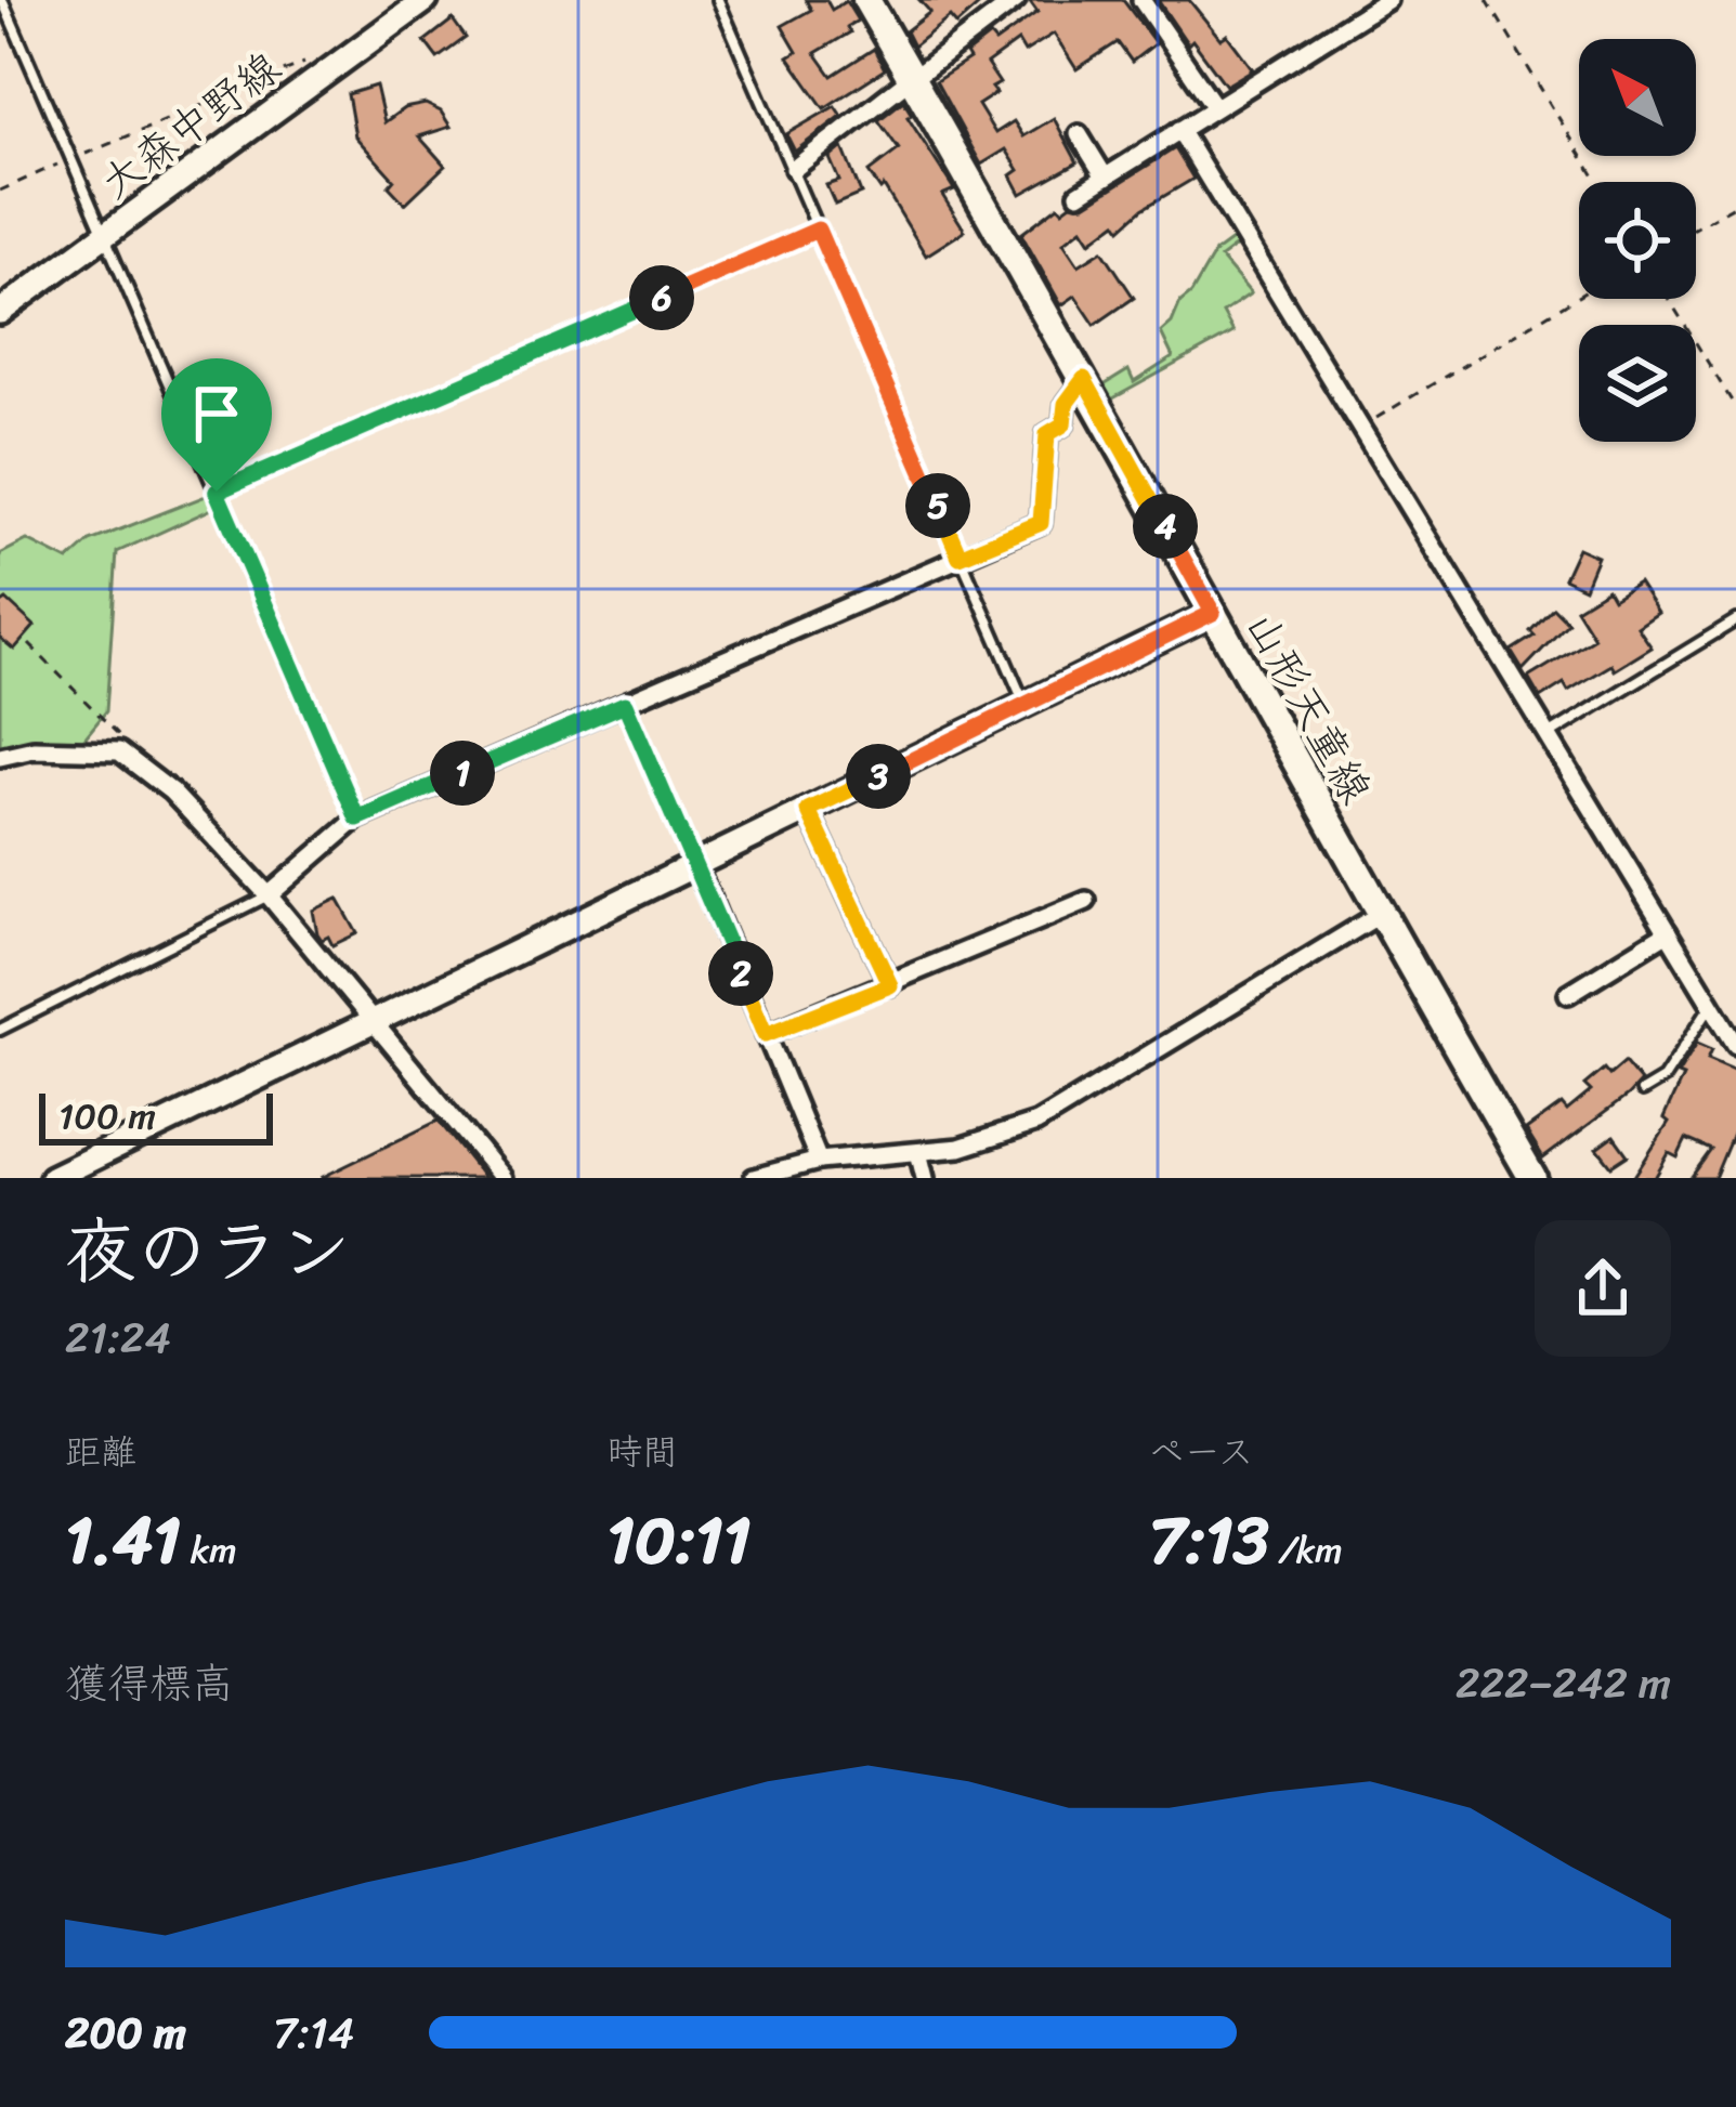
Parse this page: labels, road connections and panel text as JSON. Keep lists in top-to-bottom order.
{
  "streets": {
    "main road": ["山形天童線"],
    "street": ["大森中野線"]
  },
  "scale_bar": "100 m",
  "north": "top left",
  "page": {
    "pins": [
      "6",
      "5",
      "4",
      "1",
      "3",
      "2"
    ],
    "scale": "100 m",
    "heading": ["夜のラン", "21:24"],
    "stats": [
      ["距離", "1.41 km"],
      ["時間", "10:11"],
      ["ペース", "7:13 /km"]
    ],
    "chart": ["獲得標高", "222–242 m"],
    "list": [
      {
        "name": "200 m",
        "note": "7:14"
      }
    ]
  }
}
